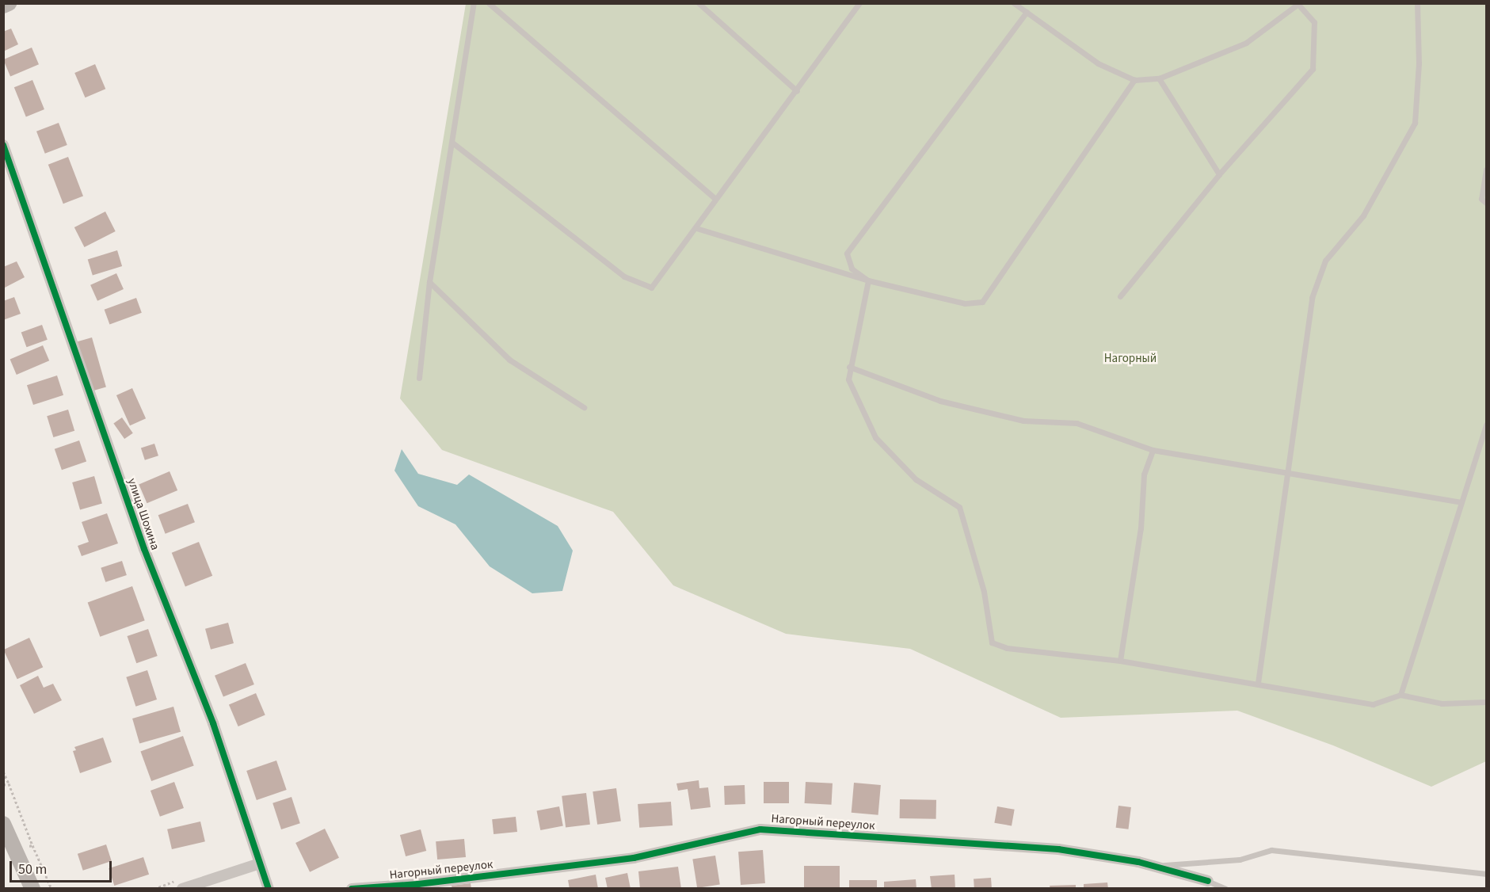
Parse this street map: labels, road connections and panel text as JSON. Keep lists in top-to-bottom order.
{
  "streets": {
    "street": ["улица Шохина", "Нагорный переулок"]
  },
  "parks": ["Нагорный"],
  "scale_bar": "50 m"
}
